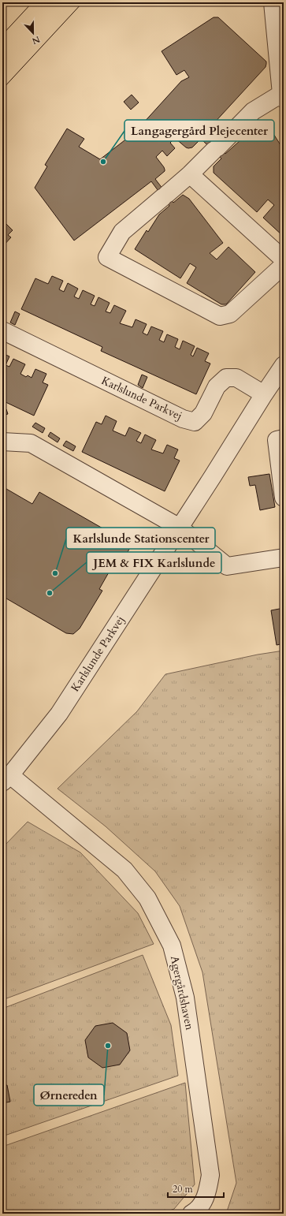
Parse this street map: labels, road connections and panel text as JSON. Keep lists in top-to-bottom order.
{
  "streets": {
    "street": ["Karlslunde Parkvej", "Agergårdshaven"]
  },
  "crossings": [
    ["Karlslunde Parkvej", "Agergårdshaven"]
  ],
  "places": [
    "Langagergård Plejecenter",
    "Karlslunde Stationscenter",
    "JEM & FIX Karlslunde",
    "Ørnereden"
  ],
  "scale_bar": "20 m",
  "north": "bottom"
}
